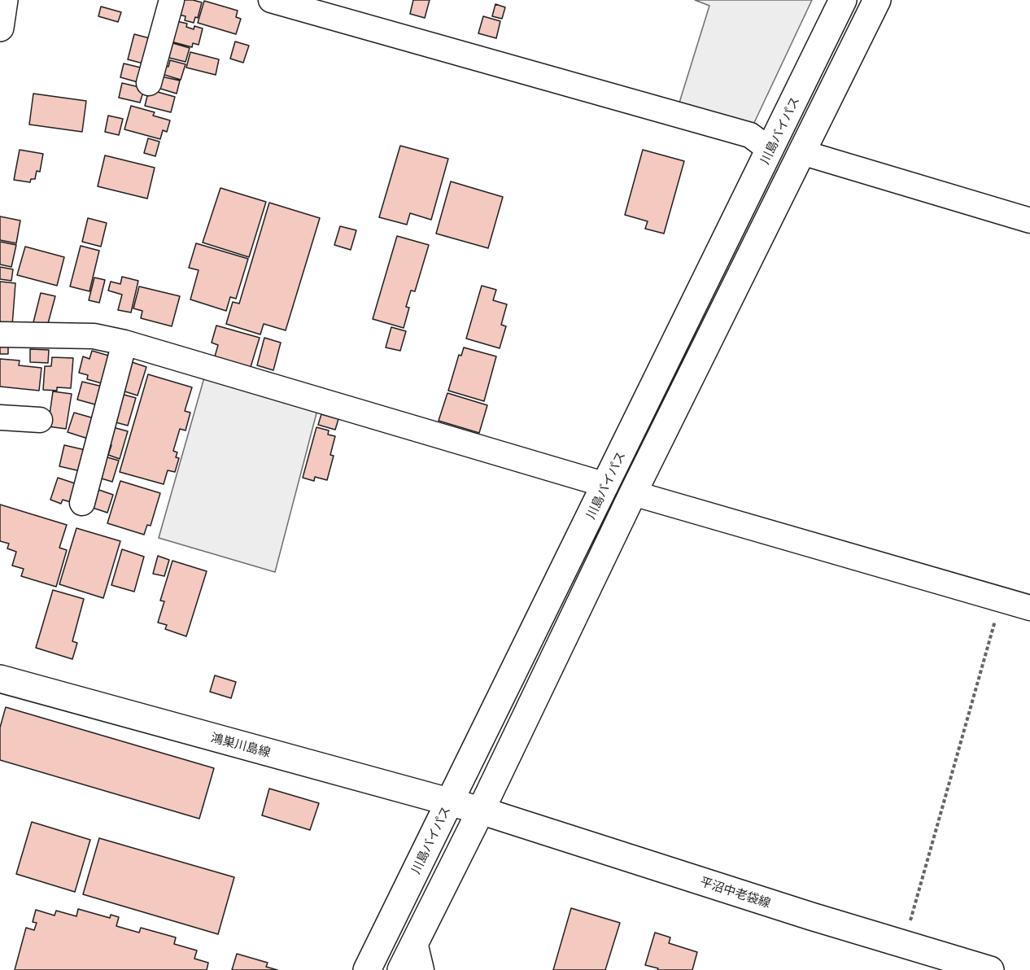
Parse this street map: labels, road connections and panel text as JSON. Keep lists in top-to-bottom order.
{
  "streets": {
    "main road": ["川島バイパス", "鴻巣川島線", "平沼中老袋線"]
  },
  "crossings": [
    ["川島バイパス", "鴻巣川島線"],
    ["鴻巣川島線", "平沼中老袋線"]
  ]
}
